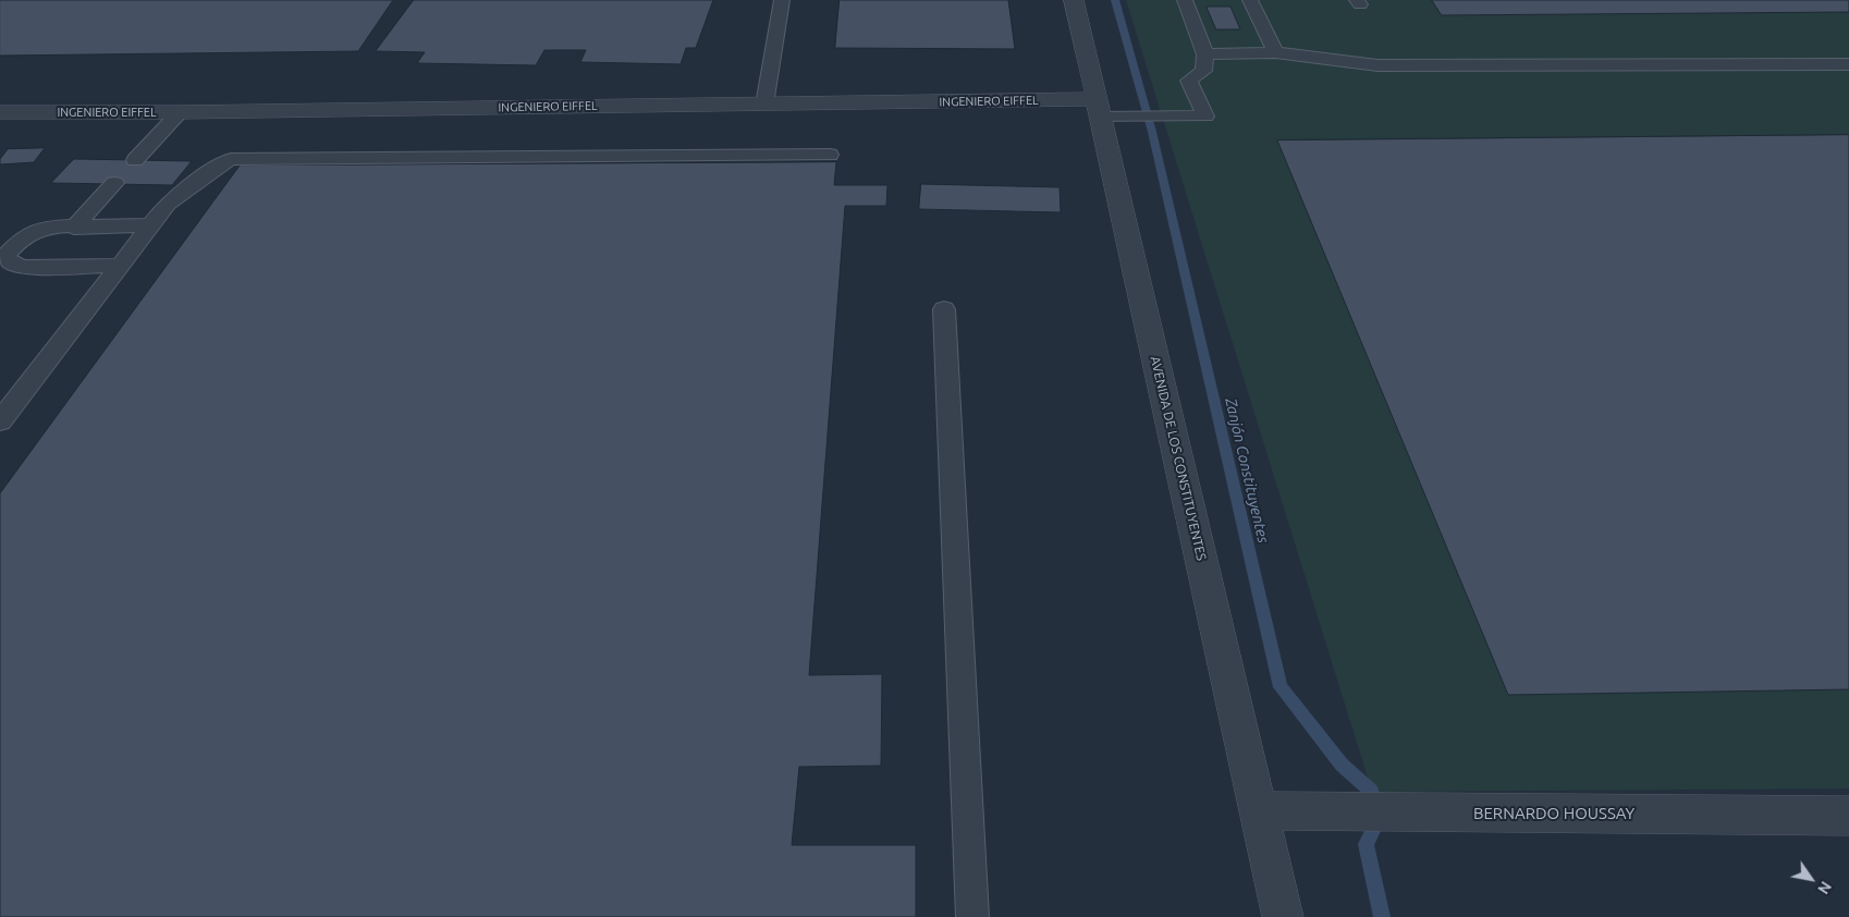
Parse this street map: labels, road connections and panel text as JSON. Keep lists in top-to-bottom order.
{
  "streets": {
    "street": ["INGENIERO EIFFEL", "AVENIDA DE LOS CONSTITUYENTES", "BERNARDO HOUSSAY"]
  },
  "crossings": [
    ["INGENIERO EIFFEL", "AVENIDA DE LOS CONSTITUYENTES"],
    ["AVENIDA DE LOS CONSTITUYENTES", "BERNARDO HOUSSAY"]
  ],
  "water": ["Zanjón Constituyentes"],
  "north": "bottom right"
}
